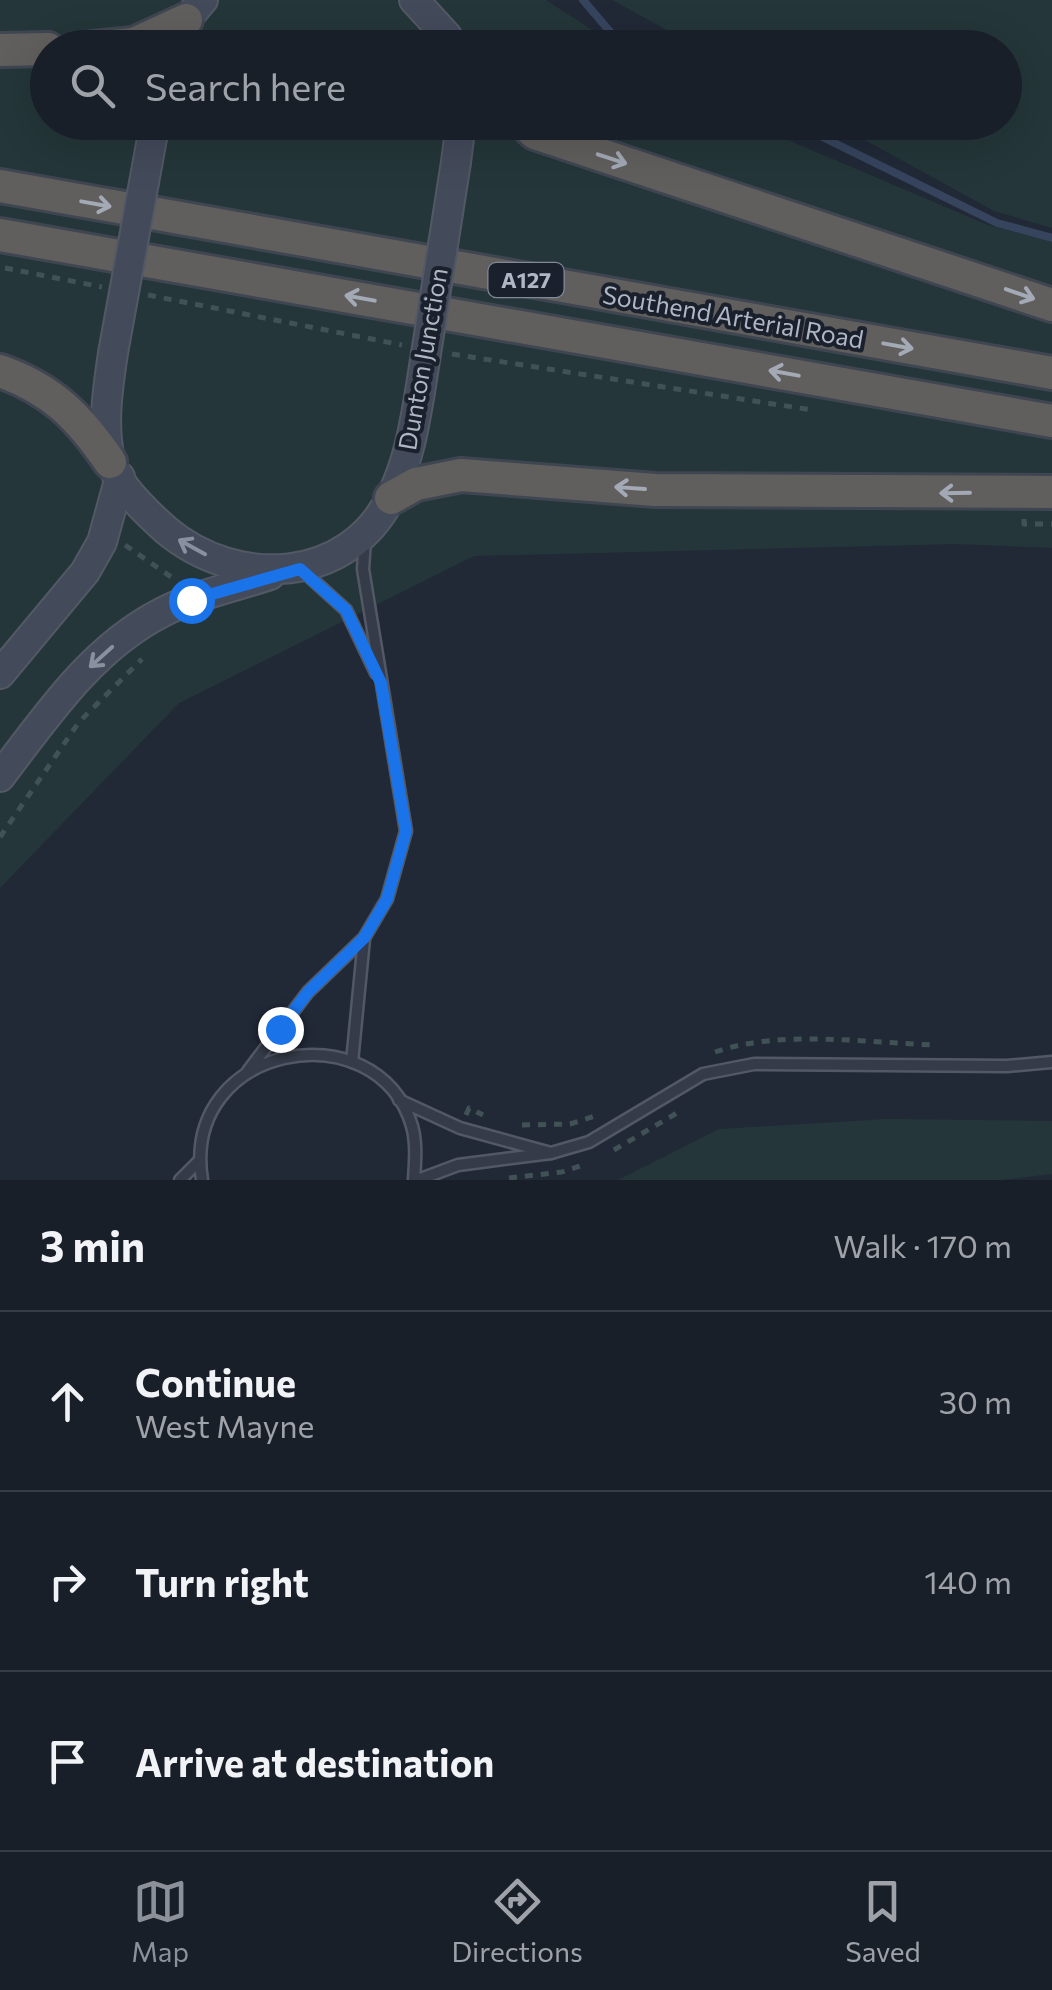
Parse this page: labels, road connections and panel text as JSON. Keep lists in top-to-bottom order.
{
  "streets": {
    "highway": ["A127", "Southend Arterial Road"],
    "main road": ["Dunton Junction"]
  },
  "one_way": ["Dunton Junction"],
  "page": {
    "search": "Search here",
    "heading": ["3 min", "Walk · 170 m"],
    "list": [
      ["Continue", "West Mayne", "30 m"],
      ["Turn right", "140 m"],
      "Arrive at destination"
    ],
    "nav": ["Map", "Directions", "Saved"]
  }
}
